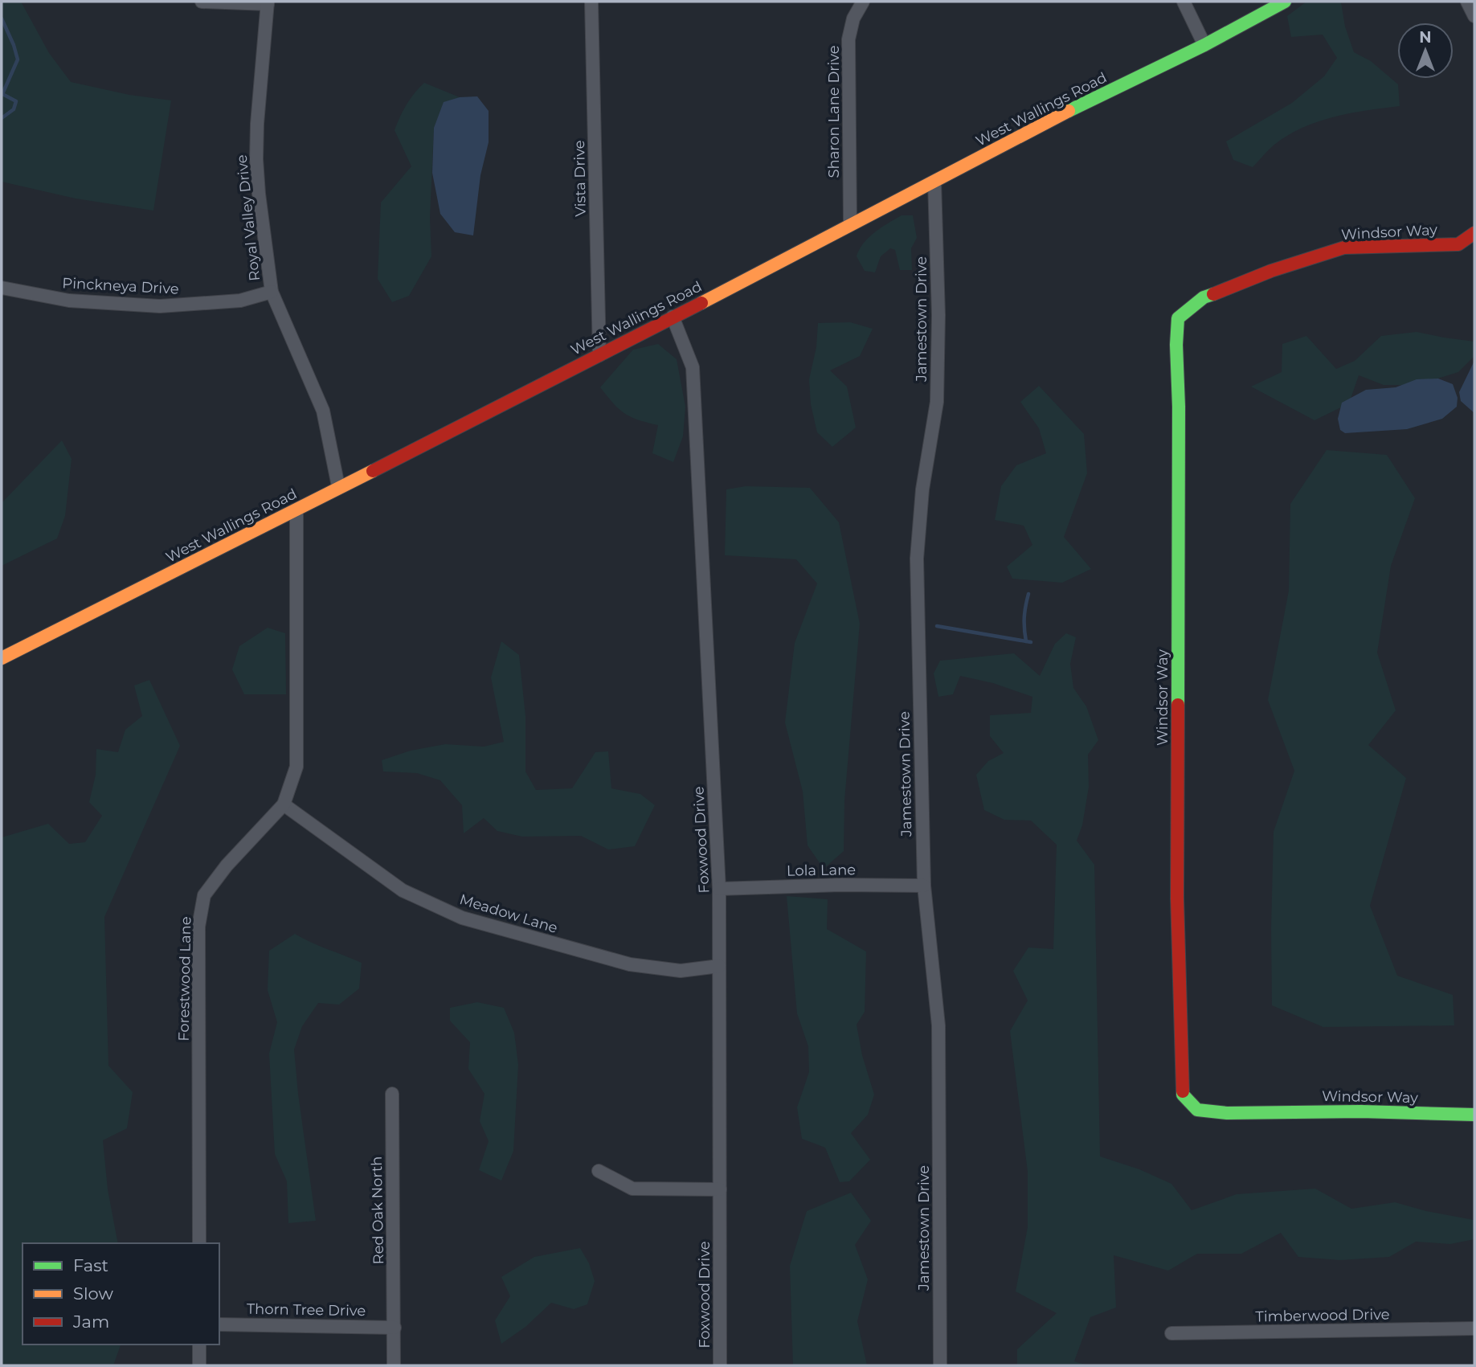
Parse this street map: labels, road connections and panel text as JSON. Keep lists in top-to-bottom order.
{
  "streets": {
    "street": [
      "West Wallings Road",
      "Sharon Lane Drive",
      "Vista Drive",
      "Royal Valley Drive",
      "Windsor Way",
      "Pinckneya Drive",
      "Jamestown Drive",
      "Foxwood Drive",
      "Lola Lane",
      "Meadow Lane",
      "Forestwood Lane",
      "Red Oak North",
      "Thorn Tree Drive",
      "Timberwood Drive"
    ]
  },
  "crossings": [
    ["West Wallings Road", "Sharon Lane Drive"],
    ["West Wallings Road", "Vista Drive"],
    ["West Wallings Road", "Royal Valley Drive"],
    ["West Wallings Road", "Jamestown Drive"],
    ["West Wallings Road", "Foxwood Drive"],
    ["West Wallings Road", "Forestwood Lane"],
    ["Royal Valley Drive", "Pinckneya Drive"],
    ["Jamestown Drive", "Lola Lane"],
    ["Foxwood Drive", "Lola Lane"],
    ["Foxwood Drive", "Meadow Lane"],
    ["Meadow Lane", "Forestwood Lane"],
    ["Red Oak North", "Thorn Tree Drive"]
  ],
  "legend": ["Fast", "Slow", "Jam"],
  "north": "top"
}
